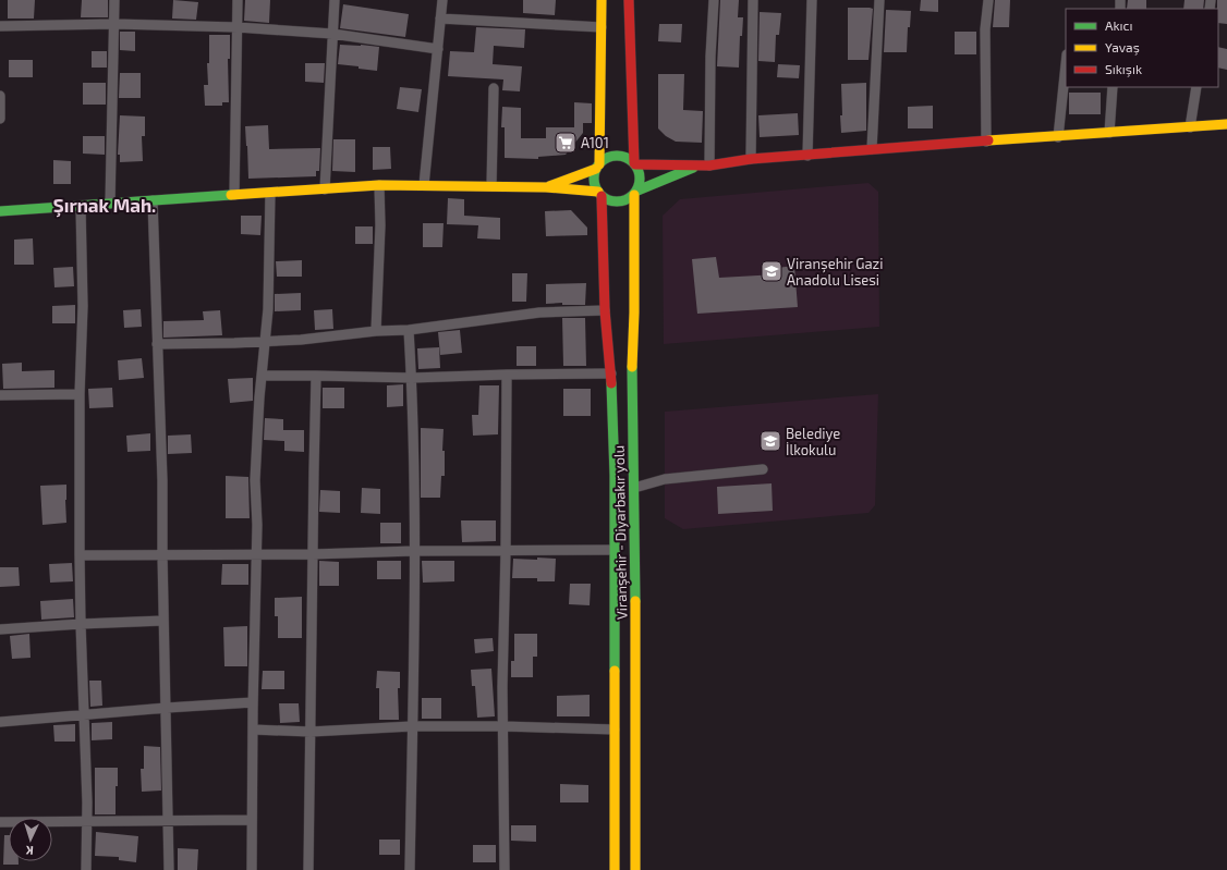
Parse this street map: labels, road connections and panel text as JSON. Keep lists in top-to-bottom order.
{
  "streets": {
    "main road": ["Viranşehir - Diyarbakır yolu"]
  },
  "districts": ["Şırnak Mah."],
  "places": {
    "supermarket": ["A101"],
    "school or university": ["Viranşehir Gazi Anadolu Lisesi", "Belediye İlkokulu"]
  },
  "legend": ["Akıcı", "Yavaş", "Sıkışık"],
  "north": "bottom"
}
